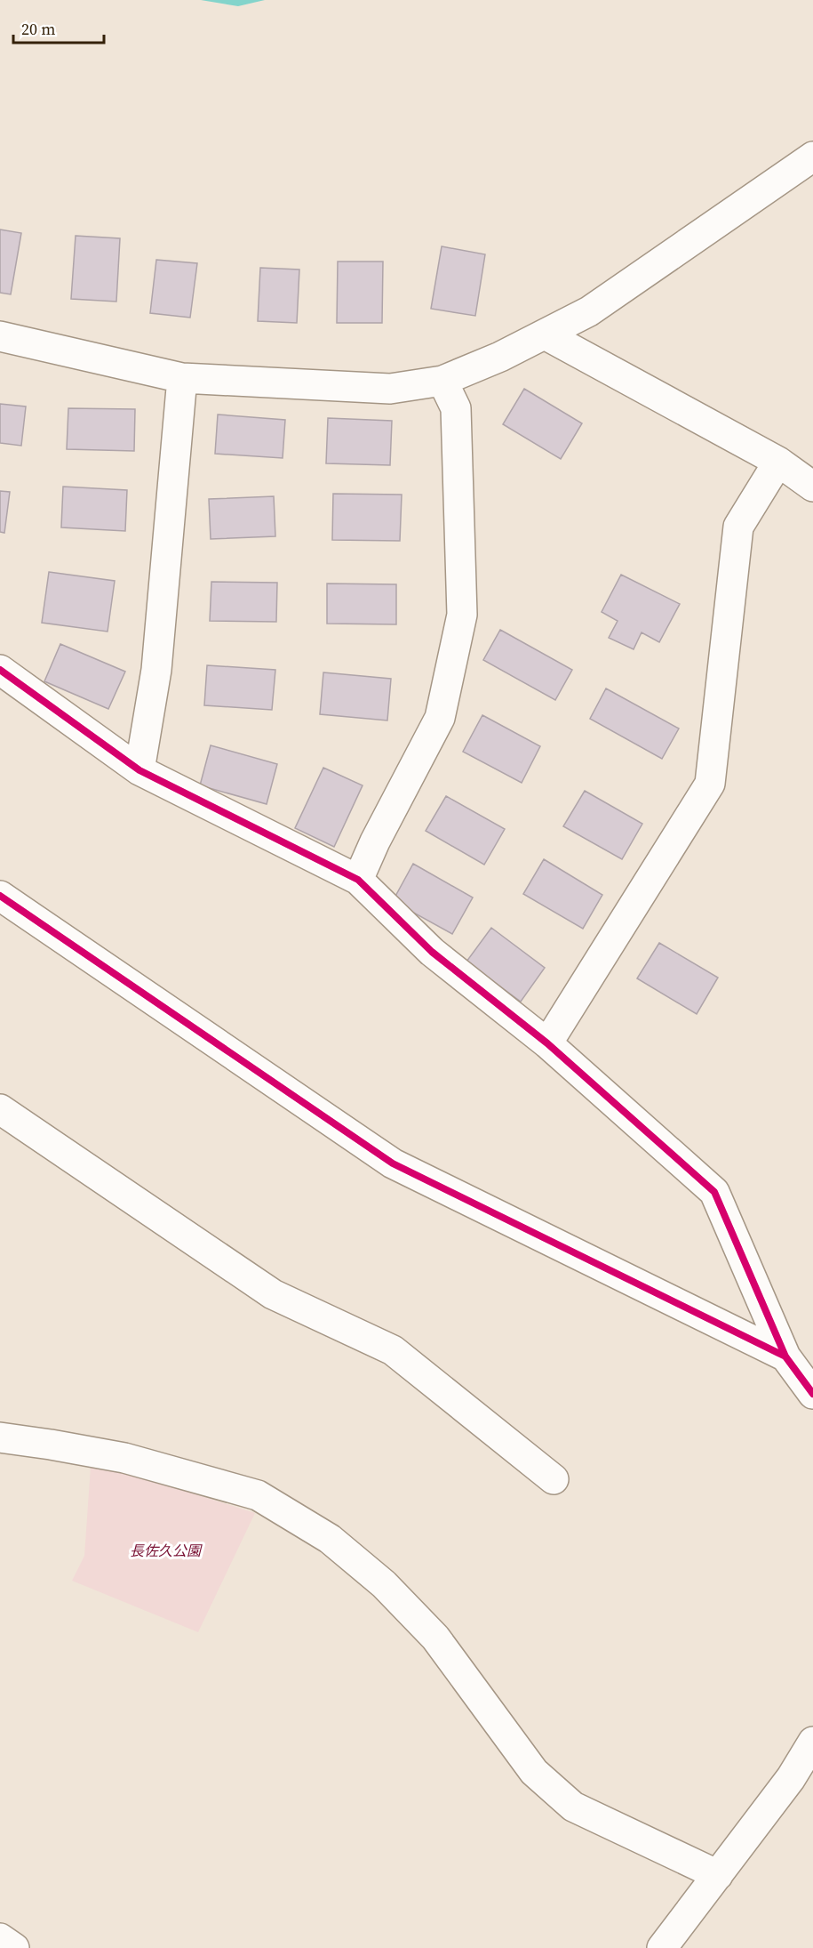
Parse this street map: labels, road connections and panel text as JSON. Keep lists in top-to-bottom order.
{
  "parks": ["長佐久公園"],
  "scale_bar": "20 m"
}
